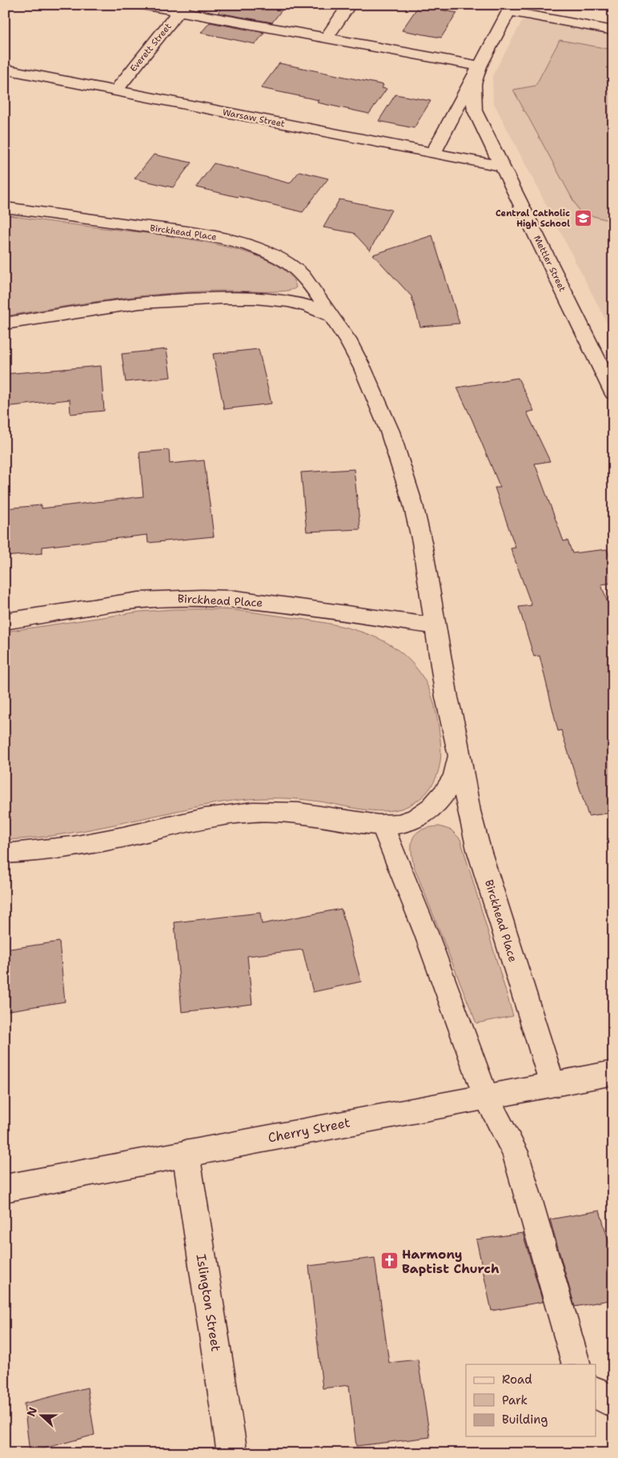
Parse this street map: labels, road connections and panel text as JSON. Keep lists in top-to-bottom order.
{
  "streets": {
    "street": [
      "Everett Street",
      "Warsaw Street",
      "Birckhead Place",
      "Mettler Street",
      "Cherry Street",
      "Islington Street"
    ]
  },
  "crossings": [
    ["Everett Street", "Warsaw Street"],
    ["Warsaw Street", "Mettler Street"],
    ["Birckhead Place", "Cherry Street"],
    ["Cherry Street", "Islington Street"]
  ],
  "places": {
    "school or university": ["Central Catholic High School"],
    "church": ["Harmony Baptist Church"]
  },
  "legend": ["Road", "Park", "Building"],
  "north": "left"
}
